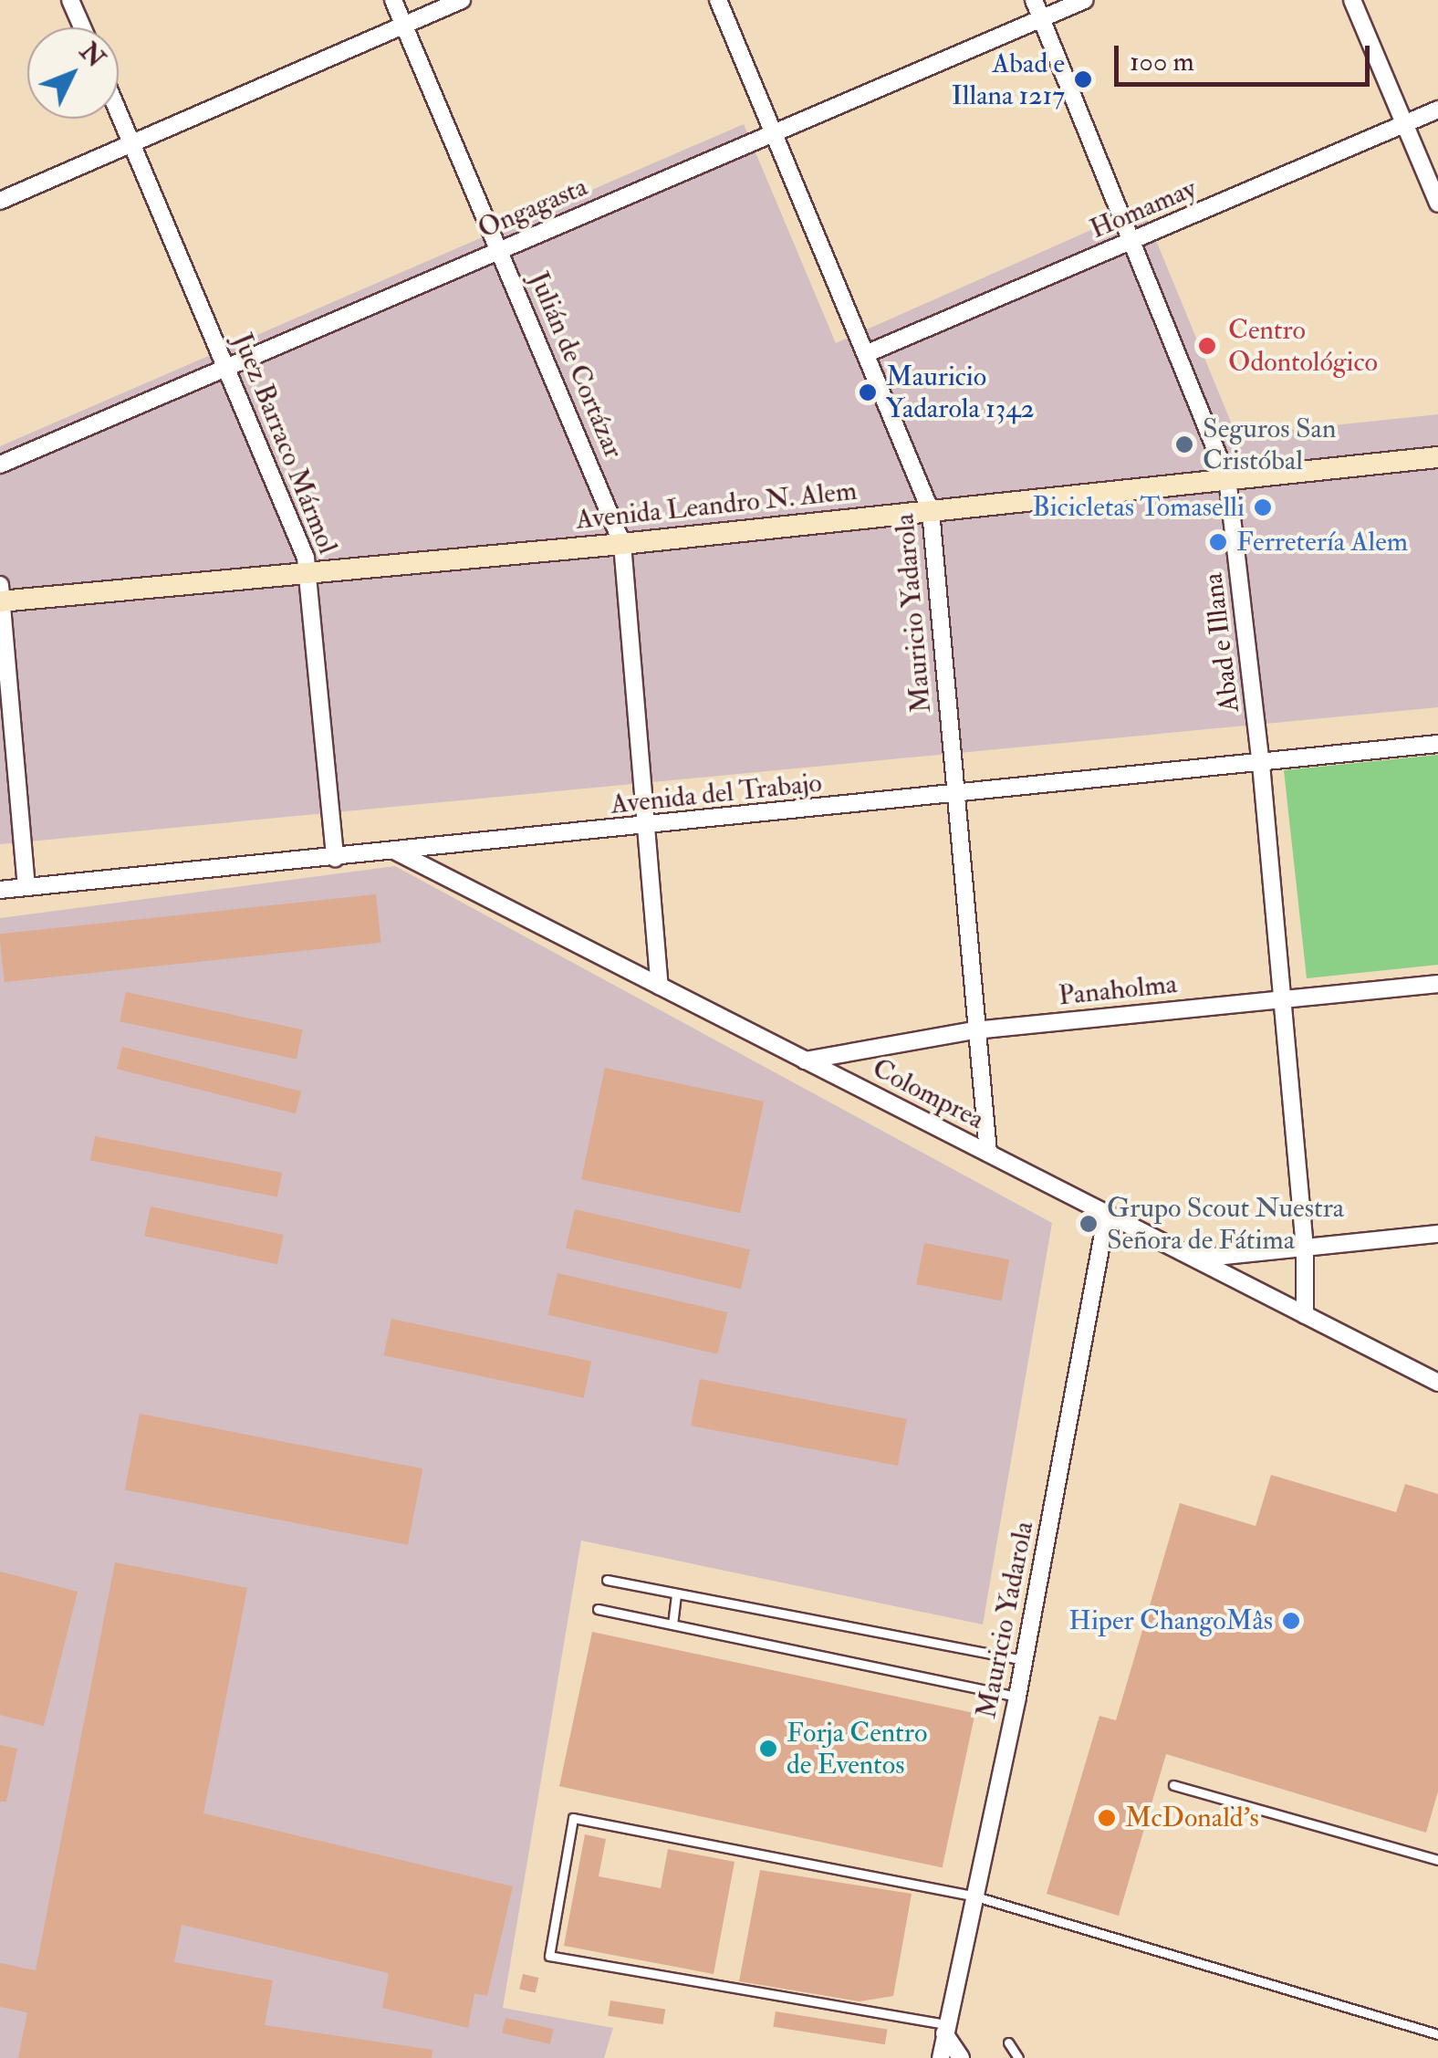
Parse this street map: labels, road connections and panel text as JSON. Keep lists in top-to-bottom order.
{
  "streets": {
    "main road": ["Avenida Leandro N. Alem"],
    "street": [
      "Ongagasta",
      "Homamay",
      "Julián de Cortázar",
      "Juez Barraco Mármol",
      "Mauricio Yadarola",
      "Abad e Illana",
      "Avenida del Trabajo",
      "Panaholma",
      "Colomprea"
    ]
  },
  "crossings": [
    ["Ongagasta", "Julián de Cortázar"],
    ["Ongagasta", "Juez Barraco Mármol"],
    ["Ongagasta", "Mauricio Yadarola"],
    ["Ongagasta", "Abad e Illana"],
    ["Homamay", "Mauricio Yadarola"],
    ["Homamay", "Abad e Illana"],
    ["Julián de Cortázar", "Avenida Leandro N. Alem"],
    ["Julián de Cortázar", "Avenida del Trabajo"],
    ["Julián de Cortázar", "Colomprea"],
    ["Juez Barraco Mármol", "Avenida Leandro N. Alem"],
    ["Juez Barraco Mármol", "Avenida del Trabajo"],
    ["Avenida Leandro N. Alem", "Mauricio Yadarola"],
    ["Avenida Leandro N. Alem", "Abad e Illana"],
    ["Mauricio Yadarola", "Avenida del Trabajo"],
    ["Mauricio Yadarola", "Panaholma"],
    ["Mauricio Yadarola", "Colomprea"],
    ["Abad e Illana", "Avenida del Trabajo"],
    ["Abad e Illana", "Panaholma"],
    ["Abad e Illana", "Colomprea"],
    ["Avenida del Trabajo", "Colomprea"],
    ["Panaholma", "Colomprea"]
  ],
  "places": [
    "Abad e Illana 1217",
    "Centro Odontológico",
    "Mauricio Yadarola 1342",
    "Seguros San Cristóbal",
    "Bicicletas Tomaselli",
    "Ferretería Alem",
    "Grupo Scout Nuestra Señora de Fátima",
    "Hiper ChangoMâs",
    "Forja Centro de Eventos",
    "McDonald's"
  ],
  "scale_bar": "100 m",
  "north": "top right"
}
